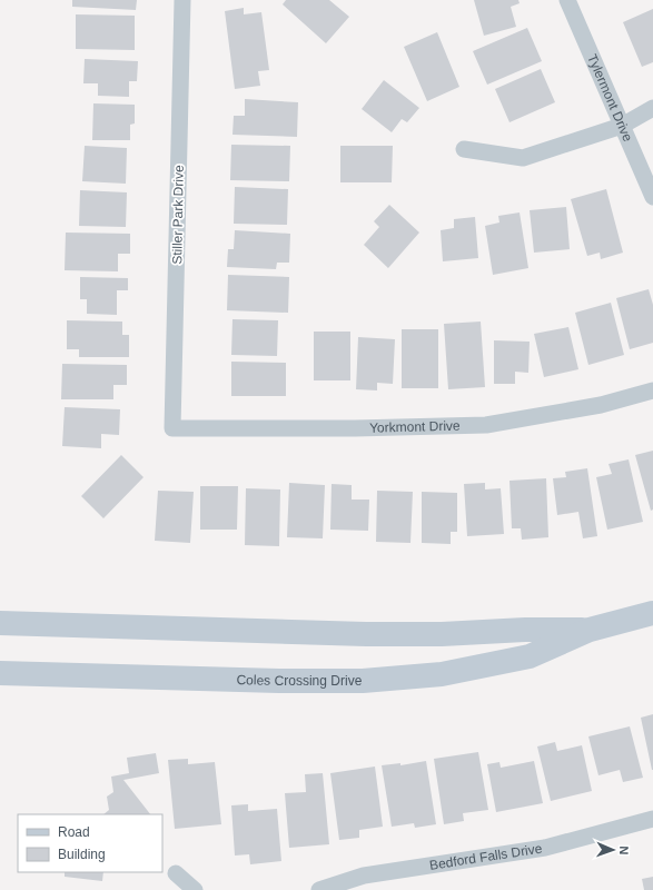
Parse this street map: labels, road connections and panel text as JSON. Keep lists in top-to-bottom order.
{
  "streets": {
    "street": [
      "Tylermont Drive",
      "Stiller Park Drive",
      "Yorkmont Drive",
      "Coles Crossing Drive",
      "Bedford Falls Drive"
    ]
  },
  "crossings": [
    ["Stiller Park Drive", "Yorkmont Drive"]
  ],
  "legend": ["Road", "Building"],
  "north": "right"
}
